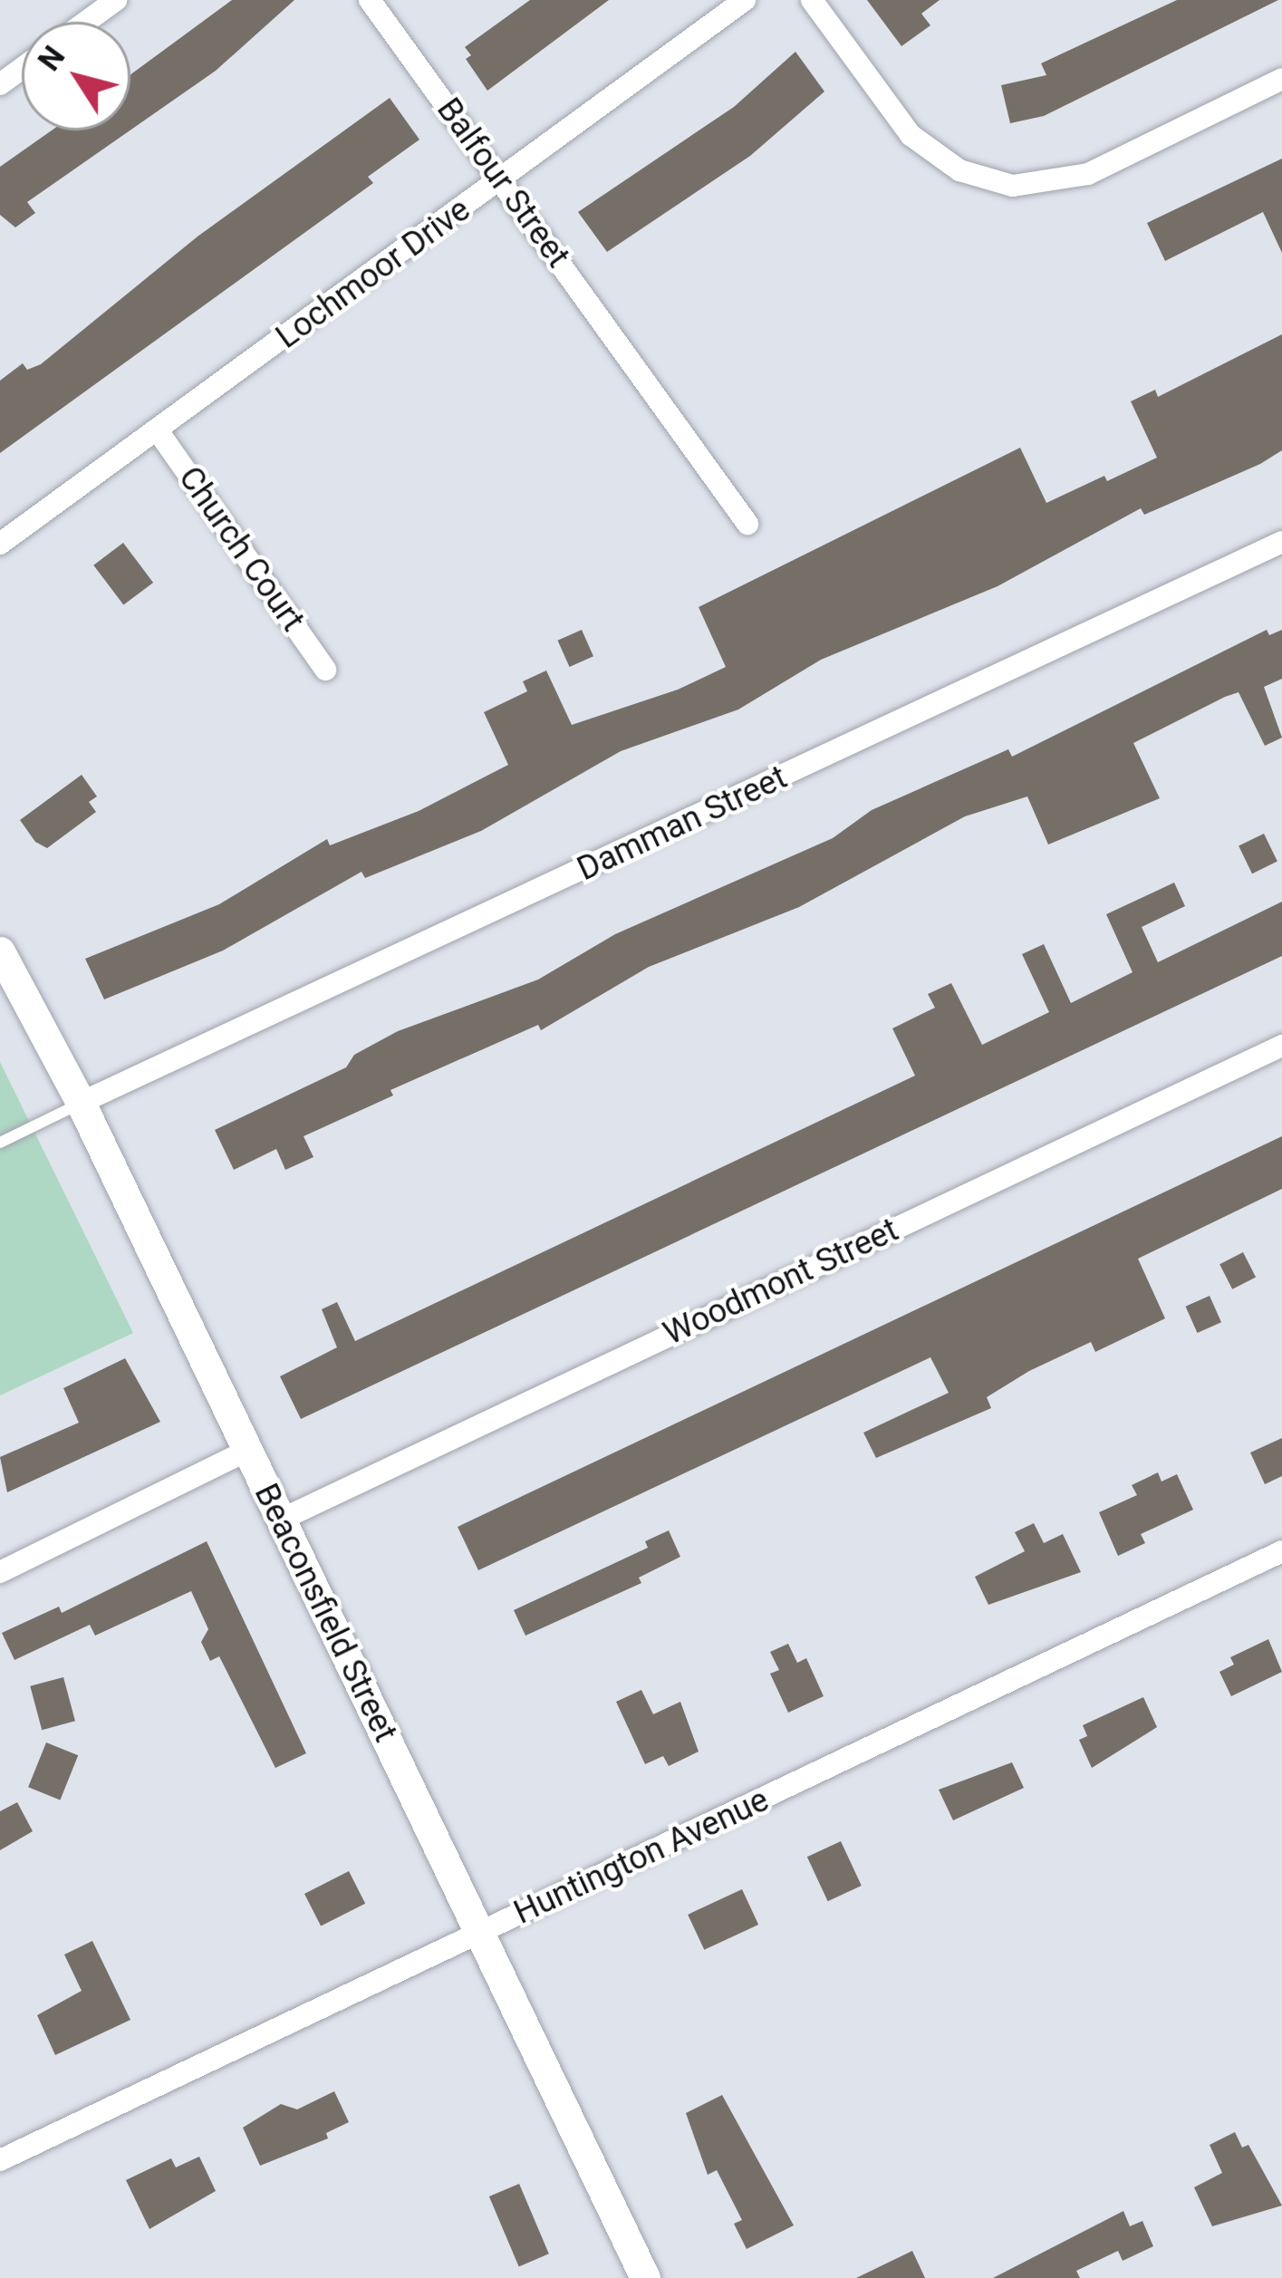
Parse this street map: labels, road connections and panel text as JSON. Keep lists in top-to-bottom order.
{
  "streets": {
    "street": [
      "Balfour Street",
      "Lochmoor Drive",
      "Church Court",
      "Damman Street",
      "Woodmont Street",
      "Beaconsfield Street",
      "Huntington Avenue"
    ]
  },
  "crossings": [
    ["Balfour Street", "Lochmoor Drive"],
    ["Lochmoor Drive", "Church Court"],
    ["Damman Street", "Beaconsfield Street"],
    ["Woodmont Street", "Beaconsfield Street"],
    ["Beaconsfield Street", "Huntington Avenue"]
  ],
  "north": "top left"
}
